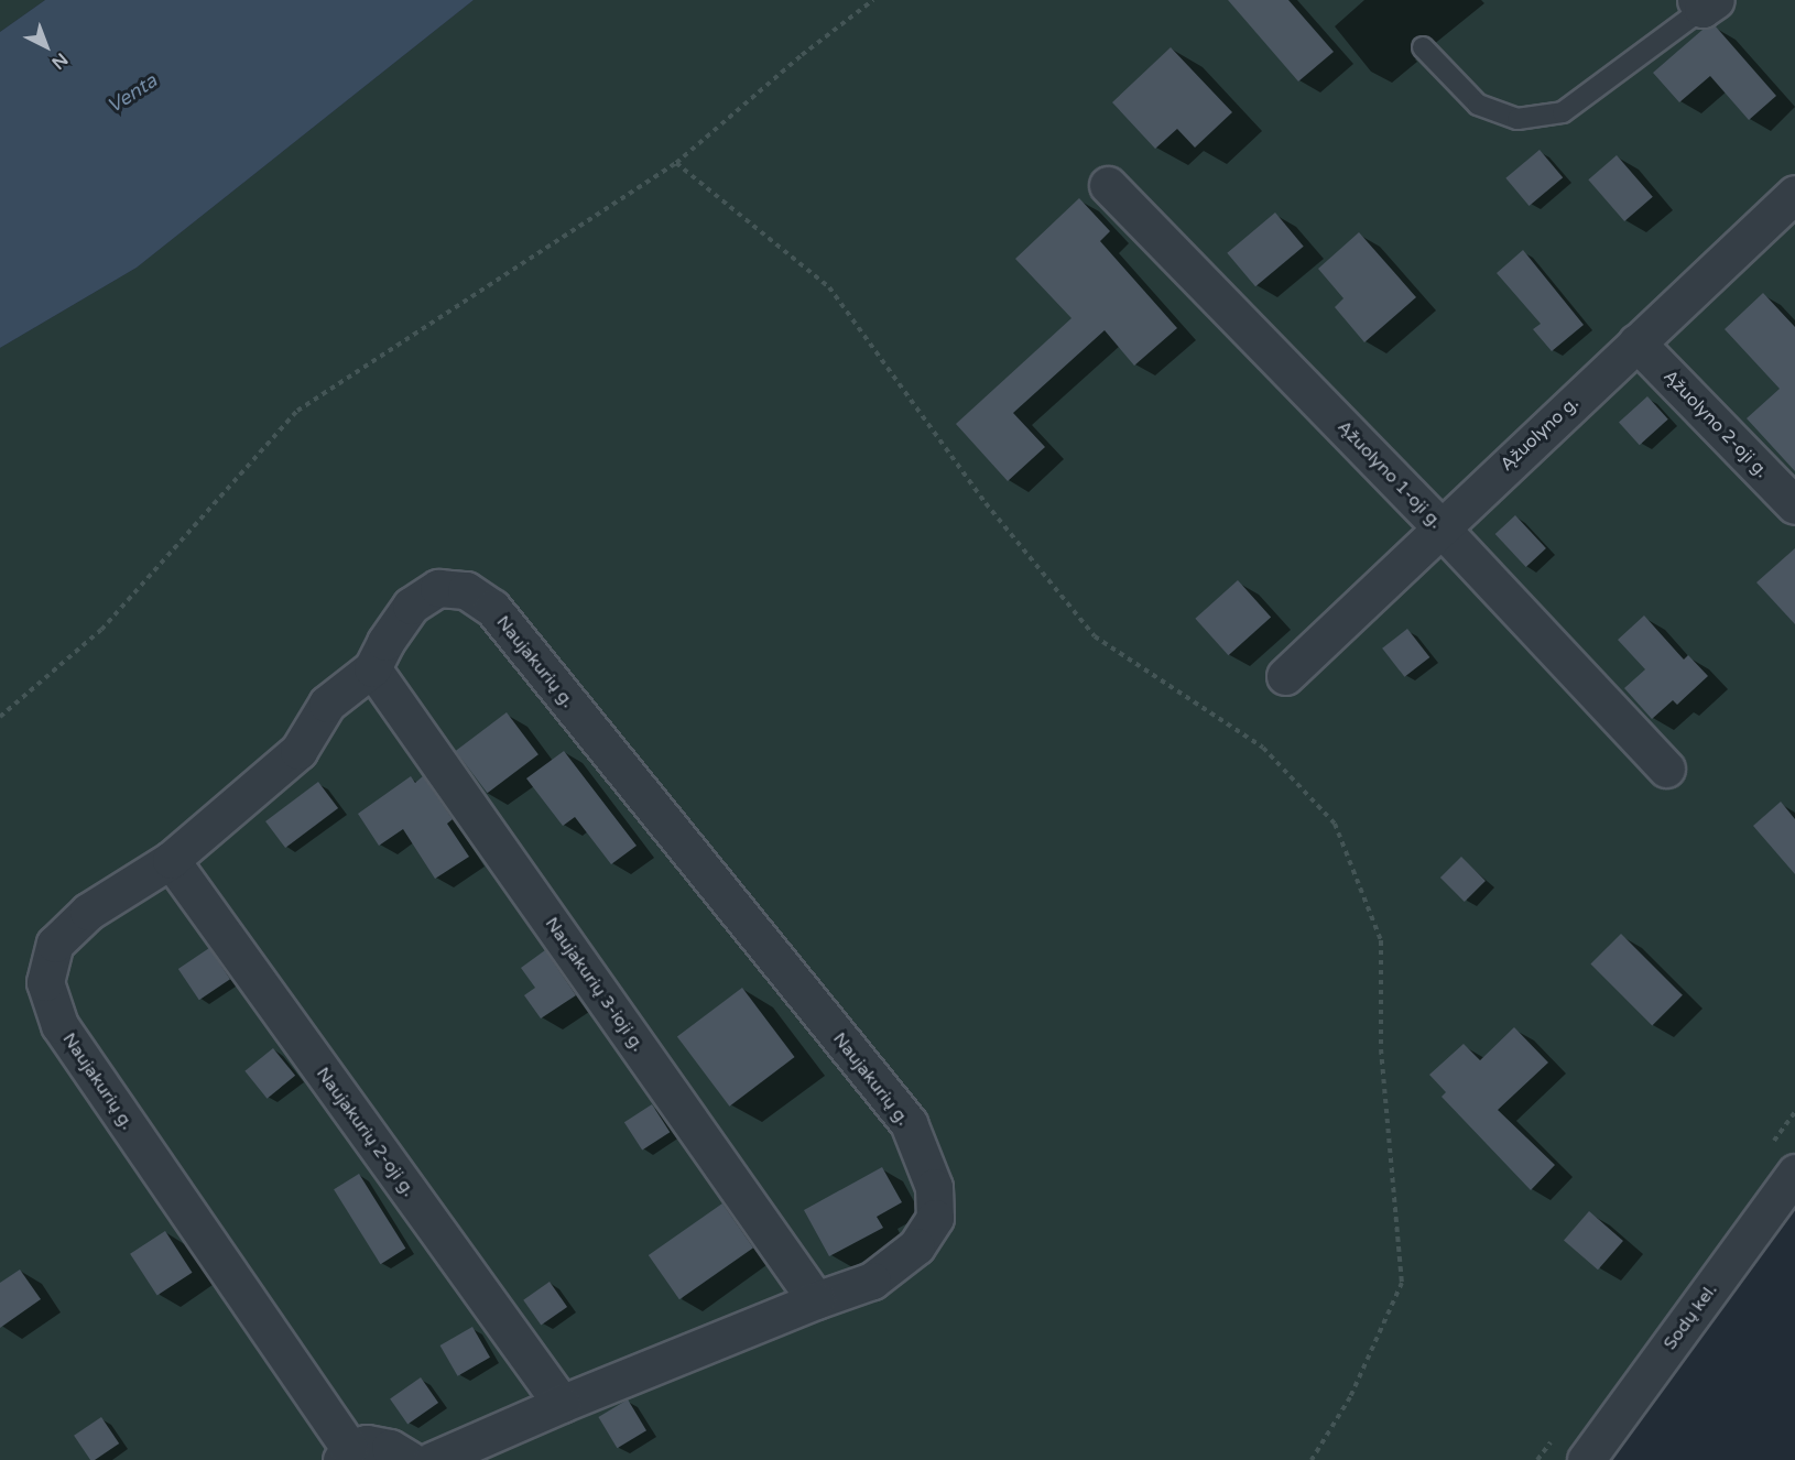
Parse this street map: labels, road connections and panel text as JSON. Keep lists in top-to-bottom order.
{
  "streets": {
    "street": [
      "Ąžuolyno 2-oji g.",
      "Ąžuolyno g.",
      "Ąžuolyno 1-oji g.",
      "Naujakurių g.",
      "Naujakurių 3-ioji g.",
      "Naujakurių 2-oji g.",
      "Sodų kel."
    ]
  },
  "crossings": [
    ["Ąžuolyno 2-oji g.", "Ąžuolyno g."],
    ["Ąžuolyno g.", "Ąžuolyno 1-oji g."],
    ["Naujakurių g.", "Naujakurių 3-ioji g."],
    ["Naujakurių g.", "Naujakurių 2-oji g."]
  ],
  "water": ["Venta"],
  "north": "bottom right"
}
